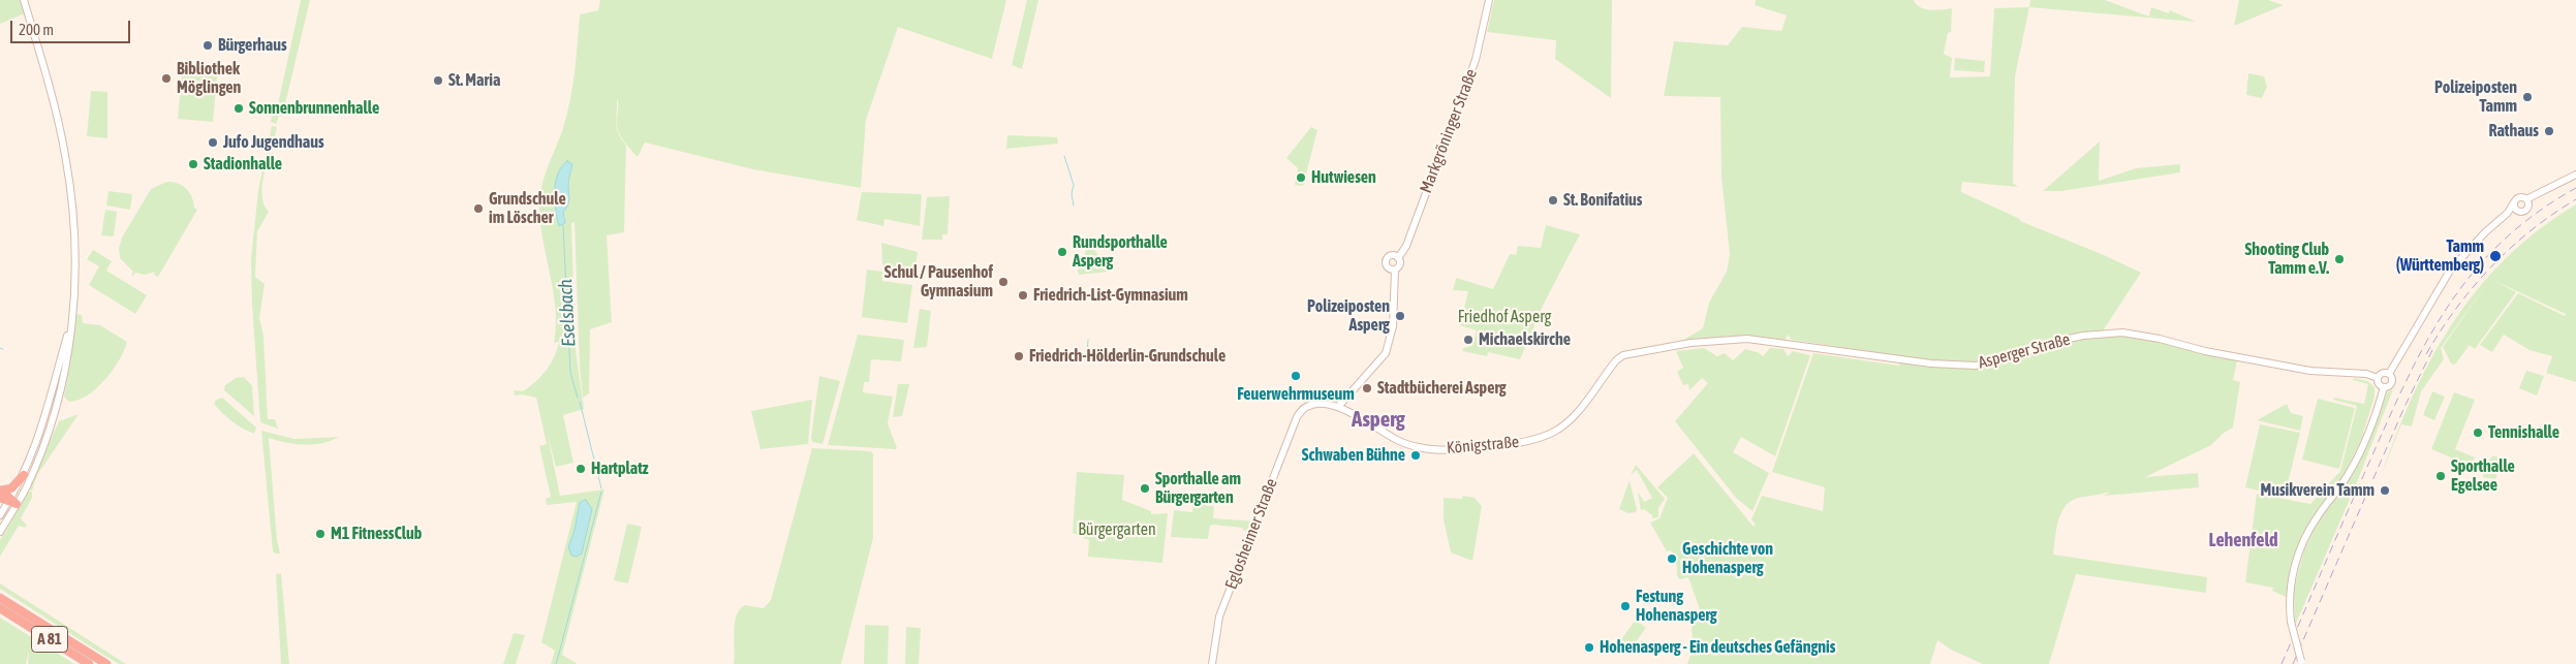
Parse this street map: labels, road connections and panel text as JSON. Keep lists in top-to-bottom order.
{
  "streets": {
    "highway": ["A 81"],
    "main road": [
      "Markgröninger Straße",
      "Asperger Straße",
      "Königstraße",
      "Eglosheimer Straße"
    ]
  },
  "crossings": [
    ["Asperger Straße", "Königstraße"],
    ["Königstraße", "Eglosheimer Straße"]
  ],
  "districts": ["Asperg", "Lehenfeld"],
  "water": ["Eselsbach"],
  "parks": ["Friedhof Asperg", "Bürgergarten"],
  "places": [
    "Bürgerhaus",
    "Bibliothek Möglingen",
    "St. Maria",
    "Polizeiposten Tamm",
    "Sonnenbrunnenhalle",
    "Rathaus",
    "Jufo Jugendhaus",
    "Stadionhalle",
    "Hutwiesen",
    "St. Bonifatius",
    "Grundschule im Löscher",
    "Rundsporthalle Asperg",
    "Tamm (Württemberg)",
    "Shooting Club Tamm e.V.",
    "Schul / Pausenhof Gymnasium",
    "Friedrich-List-Gymnasium",
    "Polizeiposten Asperg",
    "Michaelskirche",
    "Friedrich-Hölderlin-Grundschule",
    "Feuerwehrmuseum",
    "Stadtbücherei Asperg",
    "Tennishalle",
    "Schwaben Bühne",
    "Hartplatz",
    "Sporthalle Egelsee",
    "Sporthalle am Bürgergarten",
    "Musikverein Tamm",
    "M1 FitnessClub",
    "Geschichte von Hohenasperg",
    "Festung Hohenasperg",
    "Hohenasperg - Ein deutsches Gefängnis"
  ],
  "scale_bar": "200 m"
}
